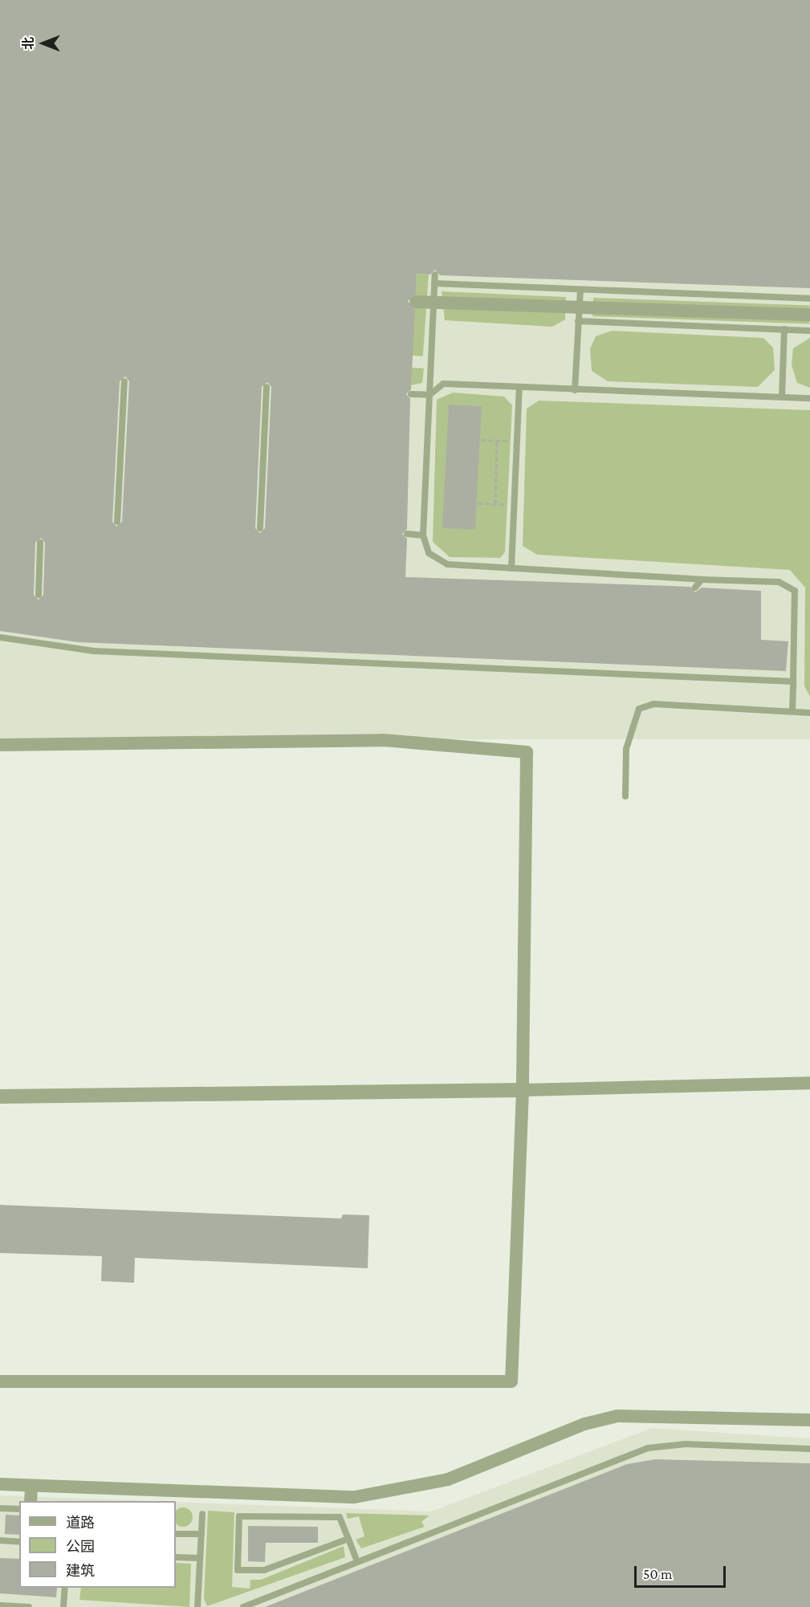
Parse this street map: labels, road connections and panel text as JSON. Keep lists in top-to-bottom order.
{
  "legend": ["道路", "公园", "建筑"],
  "scale_bar": "50 m",
  "north": "left"
}
